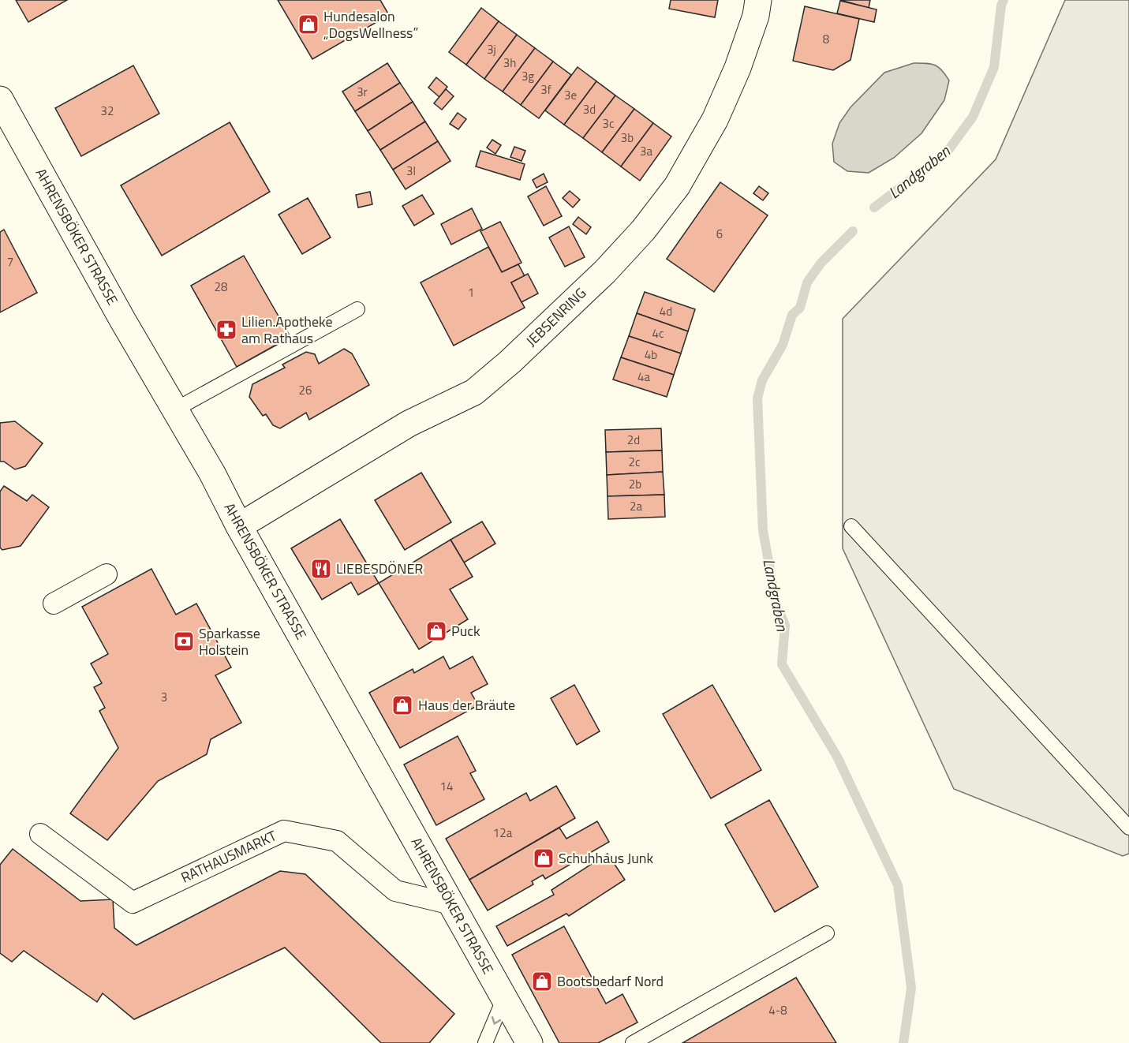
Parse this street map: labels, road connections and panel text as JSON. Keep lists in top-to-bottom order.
{
  "streets": {
    "main road": ["AHRENSBÖKER STRASSE", "JEBSENRING"],
    "street": ["RATHAUSMARKT"]
  },
  "crossings": [
    ["AHRENSBÖKER STRASSE", "JEBSENRING"],
    ["AHRENSBÖKER STRASSE", "RATHAUSMARKT"]
  ],
  "water": ["Landgraben"],
  "places": {
    "shop": [
      "Hundesalon „DogsWellness”",
      "Puck",
      "Haus der Bräute",
      "Schuhhaus Junk",
      "Bootsbedarf Nord"
    ],
    "pharmacy": ["Lilien.Apotheke am Rathaus"],
    "restaurant": ["LIEBESDÖNER"],
    "bank": ["Sparkasse Holstein"]
  },
  "house_numbers": [
    "8",
    "3j",
    "3h",
    "3g",
    "3f",
    "3r",
    "3e",
    "3d",
    "32",
    "3c",
    "3b",
    "3a",
    "3l",
    "6",
    "7",
    "28",
    "1",
    "4d",
    "4c",
    "4b",
    "4a",
    "26",
    "2d",
    "2c",
    "2b",
    "2a",
    "3",
    "14",
    "12a",
    "4-8"
  ]
}
